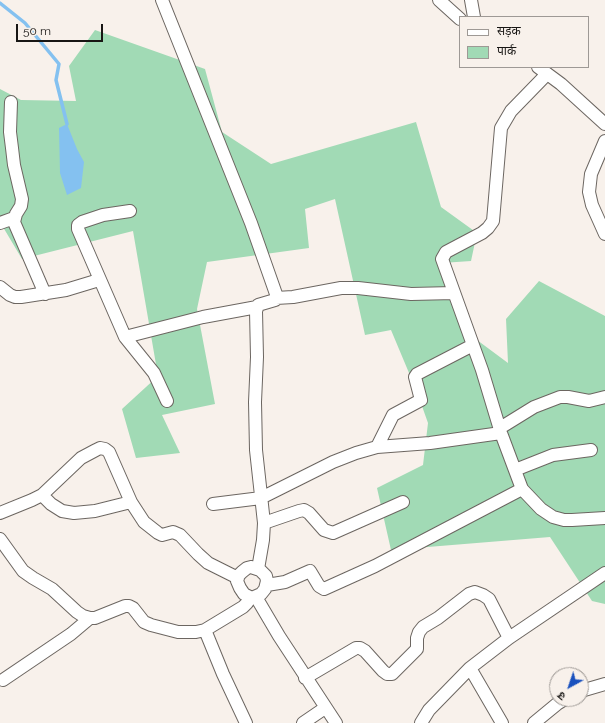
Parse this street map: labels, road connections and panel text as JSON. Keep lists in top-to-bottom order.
{
  "legend": ["सड़क", "पार्क"],
  "scale_bar": "50 m",
  "north": "bottom left"
}
